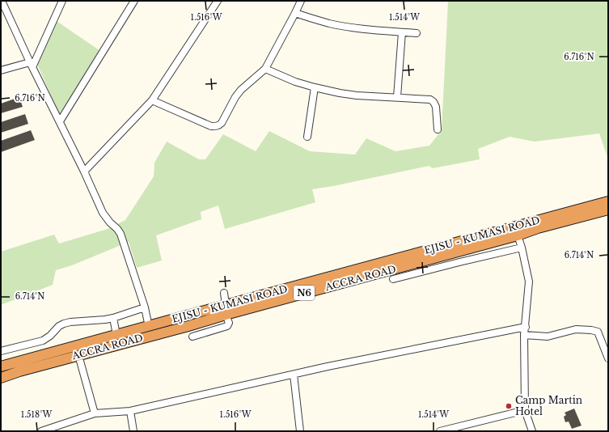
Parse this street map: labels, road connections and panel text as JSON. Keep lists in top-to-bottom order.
{
  "streets": {
    "highway": ["EJISU - KUMASI ROAD", "ACCRA ROAD", "N6"]
  },
  "crossings": [
    ["EJISU - KUMASI ROAD", "ACCRA ROAD"]
  ],
  "places": ["Camp Martin Hotel"],
  "coordinates": [
    "1.516°W",
    "1.514°W",
    "6.716°N",
    "6.714°N",
    "1.518°W"
  ]
}
